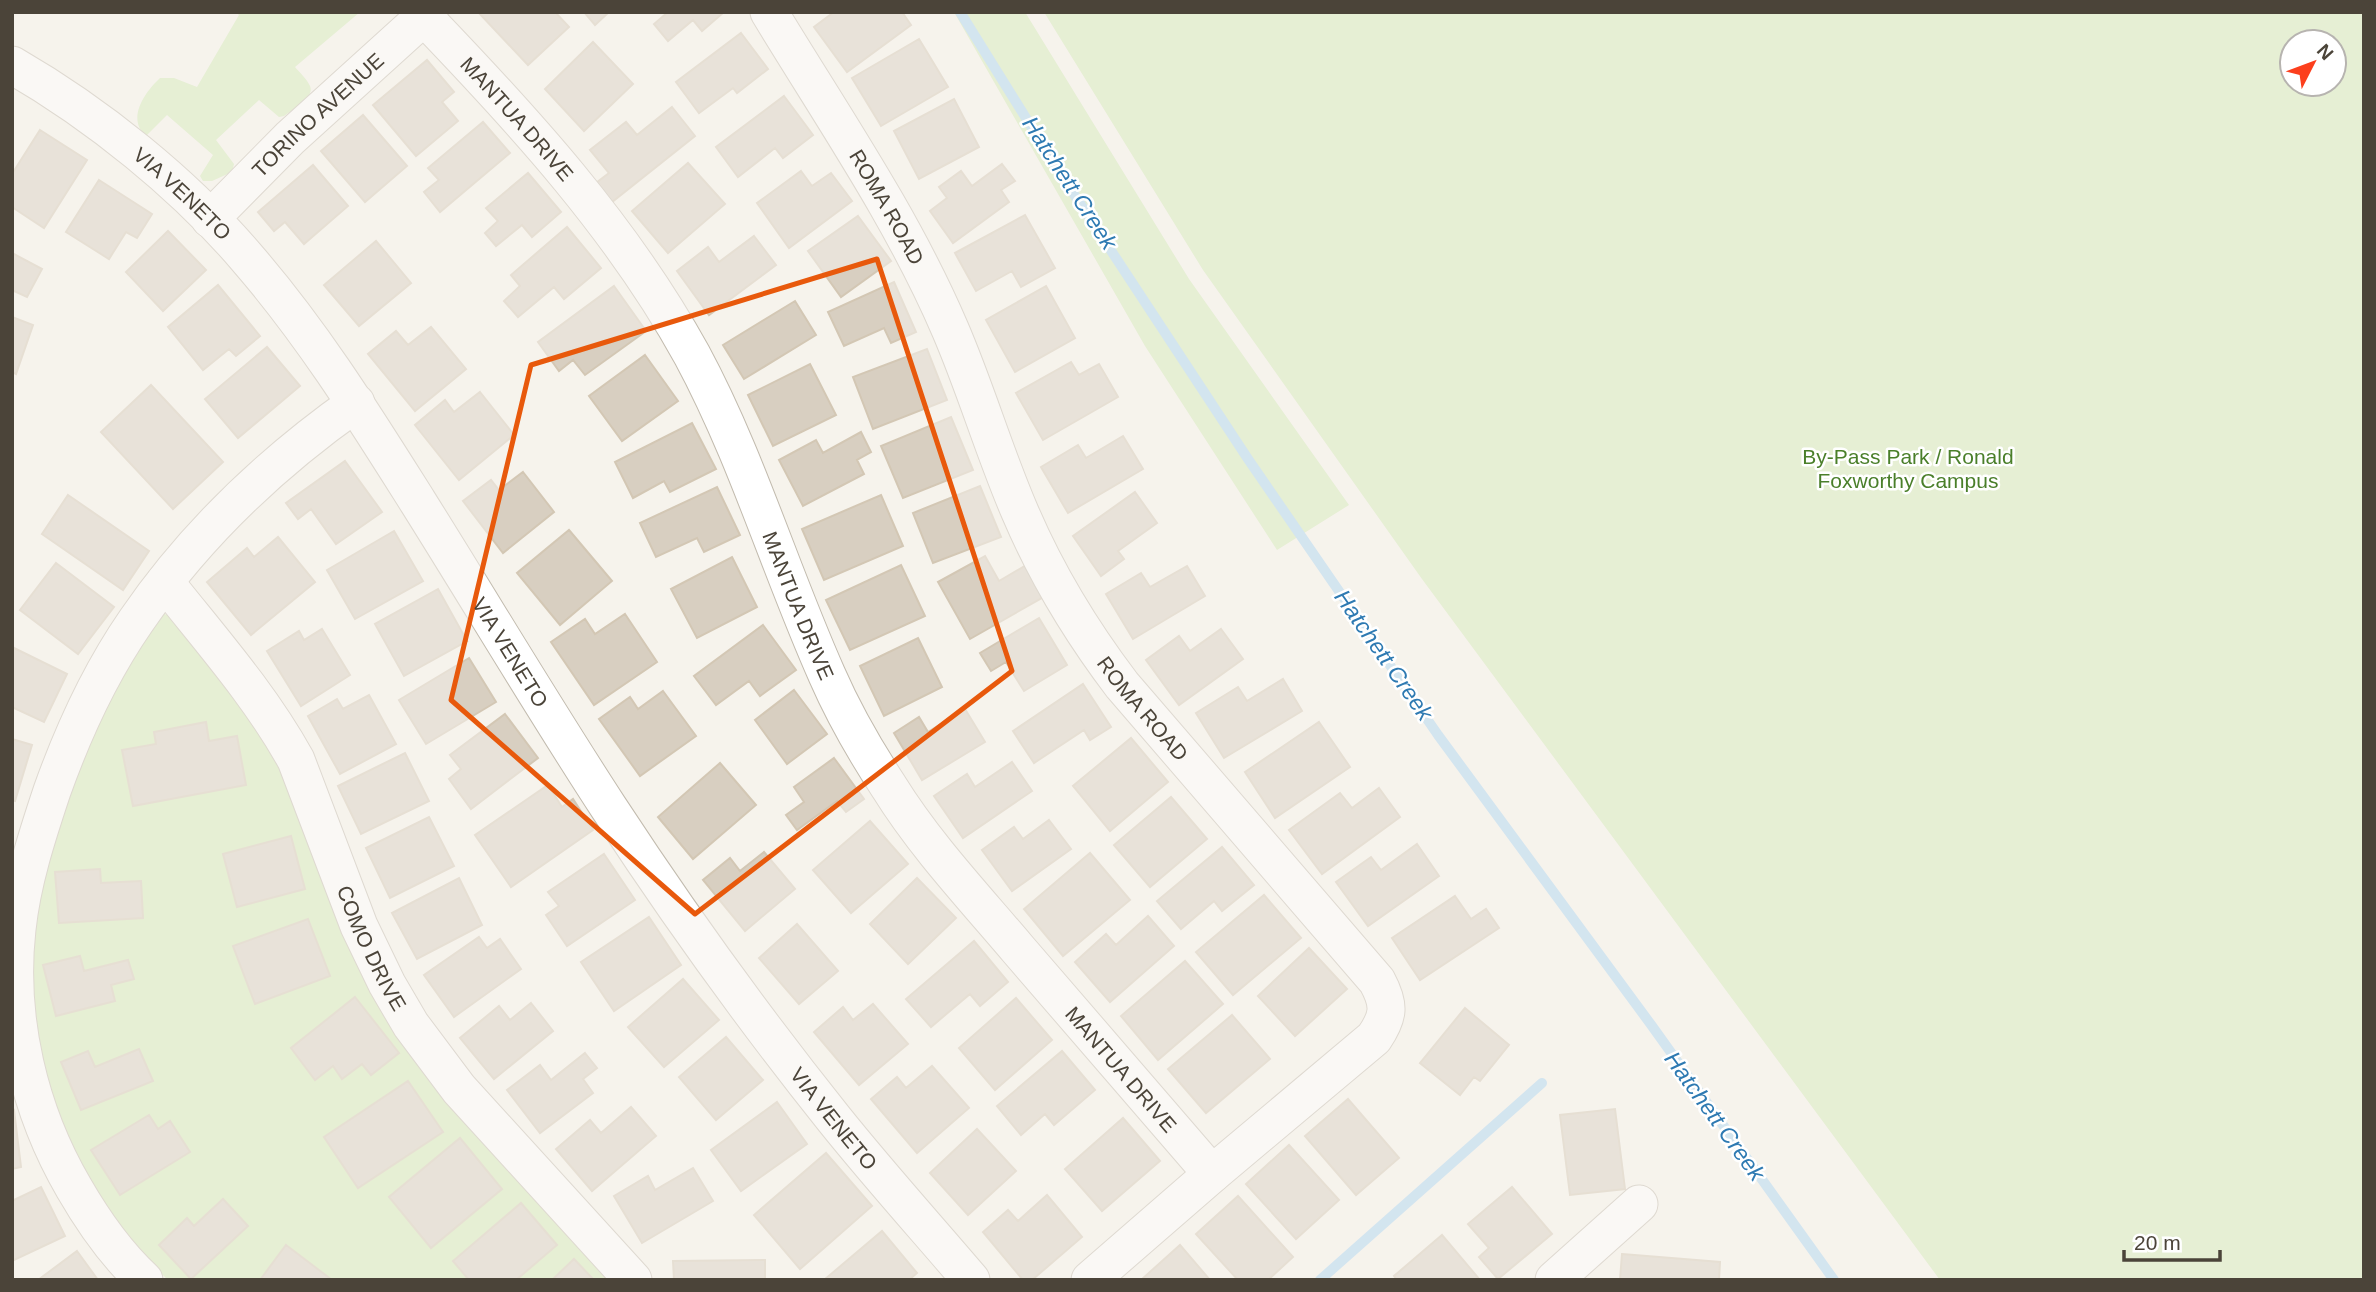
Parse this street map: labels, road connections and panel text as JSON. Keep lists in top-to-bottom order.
{
  "streets": {
    "street": [
      "TORINO AVENUE",
      "MANTUA DRIVE",
      "VIA VENETO",
      "ROMA ROAD",
      "COMO DRIVE"
    ]
  },
  "crossings": [
    ["TORINO AVENUE", "MANTUA DRIVE"],
    ["TORINO AVENUE", "VIA VENETO"],
    ["MANTUA DRIVE", "ROMA ROAD"]
  ],
  "water": ["Hatchett Creek"],
  "parks": ["By-Pass Park / Ronald Foxworthy Campus"],
  "scale_bar": "20 m",
  "north": "top right"
}
